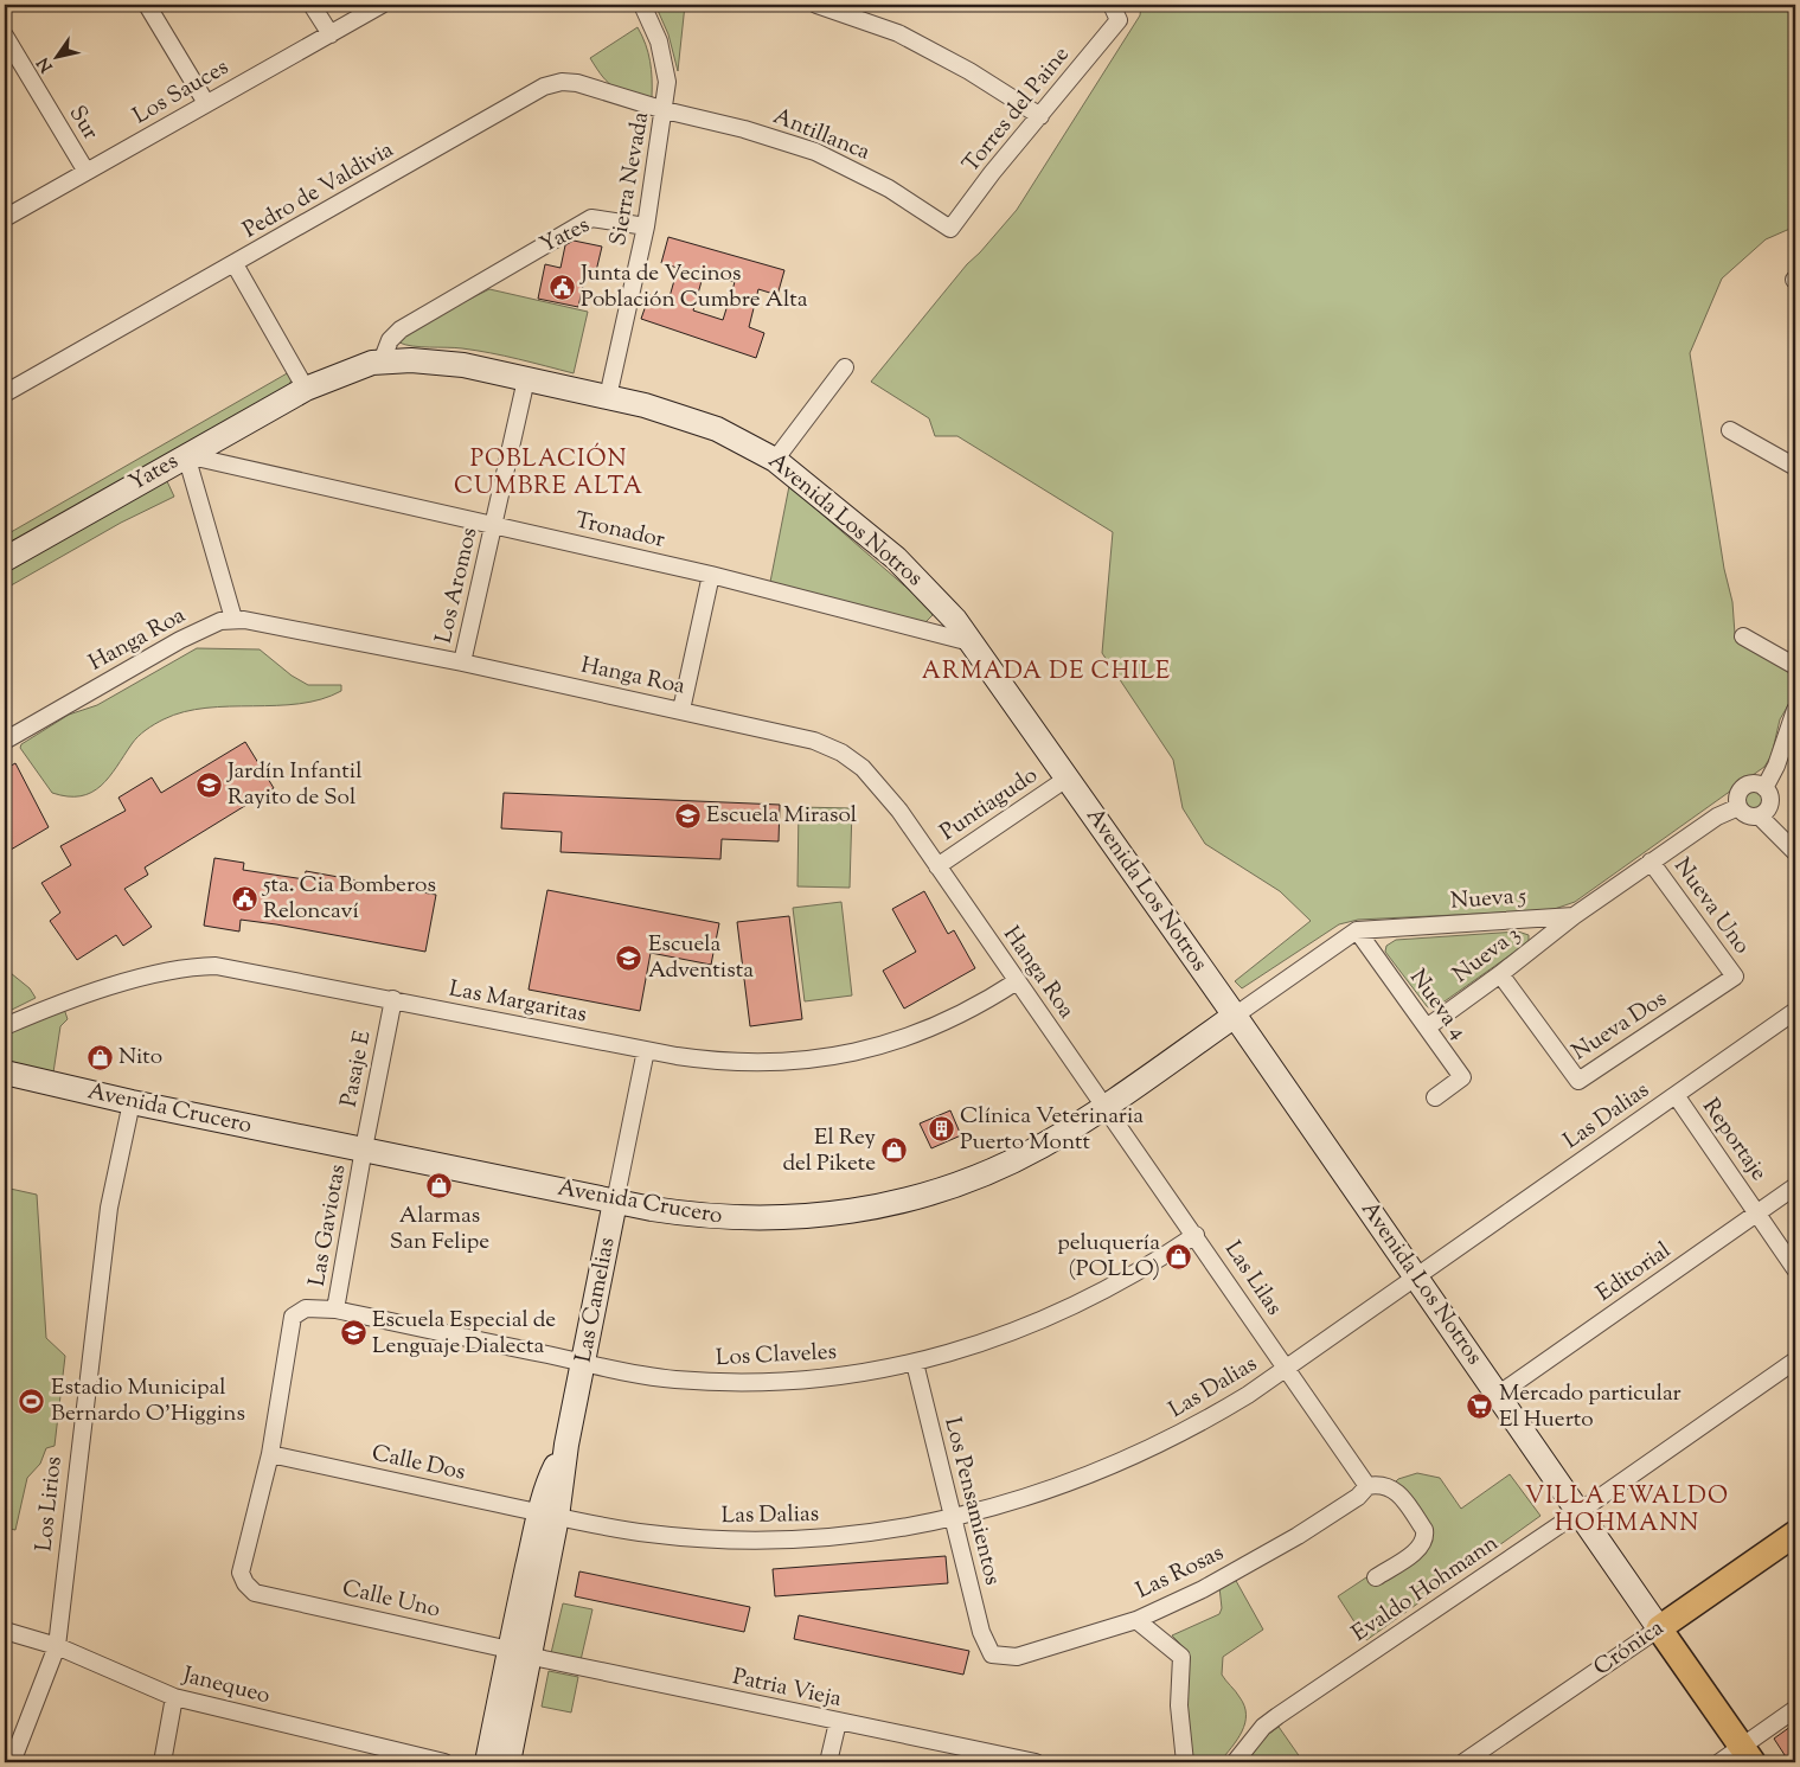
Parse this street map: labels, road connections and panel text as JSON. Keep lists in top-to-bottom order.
{
  "streets": {
    "main road": [
      "Yates",
      "Avenida Los Notros",
      "Avenida Crucero",
      "Las Camelias",
      "Crónica"
    ],
    "street": [
      "Los Sauces",
      "Torres del Paine",
      "Sur",
      "Antillanca",
      "Sierra Nevada",
      "Pedro de Valdivia",
      "Tronador",
      "Los Aromos",
      "Hanga Roa",
      "Puntiagudo",
      "Nueva 5",
      "Nueva Uno",
      "Nueva 3",
      "Las Margaritas",
      "Nueva 4",
      "Nueva Dos",
      "Pasaje E",
      "Las Dalias",
      "Reportaje",
      "Las Gaviotas",
      "Editorial",
      "Las Lilas",
      "Los Claveles",
      "Calle Dos",
      "Los Pensamientos",
      "Los Lirios",
      "Las Rosas",
      "Evaldo Hohmann",
      "Calle Uno",
      "Janequeo",
      "Patria Vieja"
    ]
  },
  "crossings": [
    ["Los Sauces", "Sur"],
    ["Torres del Paine", "Antillanca"],
    ["Antillanca", "Sierra Nevada"],
    ["Antillanca", "Pedro de Valdivia"],
    ["Sierra Nevada", "Pedro de Valdivia"],
    ["Sierra Nevada", "Yates"],
    ["Sierra Nevada", "Avenida Los Notros"],
    ["Yates", "Avenida Los Notros"],
    ["Yates", "Tronador"],
    ["Avenida Los Notros", "Tronador"],
    ["Avenida Los Notros", "Los Aromos"],
    ["Avenida Los Notros", "Puntiagudo"],
    ["Avenida Los Notros", "Avenida Crucero"],
    ["Avenida Los Notros", "Las Dalias"],
    ["Avenida Los Notros", "Editorial"],
    ["Avenida Los Notros", "Evaldo Hohmann"],
    ["Avenida Los Notros", "Crónica"],
    ["Tronador", "Los Aromos"],
    ["Los Aromos", "Hanga Roa"],
    ["Hanga Roa", "Puntiagudo"],
    ["Hanga Roa", "Las Margaritas"],
    ["Hanga Roa", "Avenida Crucero"],
    ["Hanga Roa", "Las Lilas"],
    ["Nueva 5", "Nueva 3"],
    ["Nueva 5", "Nueva 4"],
    ["Nueva Uno", "Nueva Dos"],
    ["Nueva 3", "Nueva 4"],
    ["Nueva 3", "Nueva Dos"],
    ["Las Margaritas", "Pasaje E"],
    ["Las Margaritas", "Las Camelias"],
    ["Pasaje E", "Avenida Crucero"],
    ["Pasaje E", "Las Gaviotas"],
    ["Avenida Crucero", "Las Gaviotas"],
    ["Avenida Crucero", "Las Lilas"],
    ["Avenida Crucero", "Las Camelias"],
    ["Avenida Crucero", "Los Lirios"],
    ["Las Dalias", "Reportaje"],
    ["Las Dalias", "Las Lilas"],
    ["Las Dalias", "Las Camelias"],
    ["Las Dalias", "Calle Dos"],
    ["Las Dalias", "Los Pensamientos"],
    ["Reportaje", "Editorial"],
    ["Las Gaviotas", "Los Claveles"],
    ["Las Gaviotas", "Calle Dos"],
    ["Las Gaviotas", "Calle Uno"],
    ["Las Lilas", "Los Claveles"],
    ["Las Lilas", "Las Rosas"],
    ["Las Camelias", "Los Claveles"],
    ["Las Camelias", "Calle Dos"],
    ["Las Camelias", "Calle Uno"],
    ["Las Camelias", "Patria Vieja"],
    ["Los Claveles", "Los Pensamientos"],
    ["Los Pensamientos", "Las Rosas"],
    ["Los Lirios", "Janequeo"],
    ["Calle Uno", "Patria Vieja"]
  ],
  "districts": ["POBLACIÓN CUMBRE ALTA", "ARMADA DE CHILE", "VILLA EWALDO HOHMANN"],
  "places": {
    "public building": ["Junta de Vecinos Población Cumbre Alta", "5ta. Cia Bomberos Reloncaví"],
    "school or university": [
      "Jardín Infantil Rayito de Sol",
      "Escuela Mirasol",
      "Escuela Adventista",
      "Escuela Especial de Lenguaje Dialecta"
    ],
    "shop": [
      "Nito",
      "El Rey del Pikete",
      "Alarmas San Felipe",
      "peluquería (POLLO)"
    ],
    "building": ["Clínica Veterinaria Puerto Montt"],
    "sports": ["Estadio Municipal Bernardo O'Higgins"],
    "supermarket": ["Mercado particular El Huerto"]
  },
  "north": "bottom left"
}
